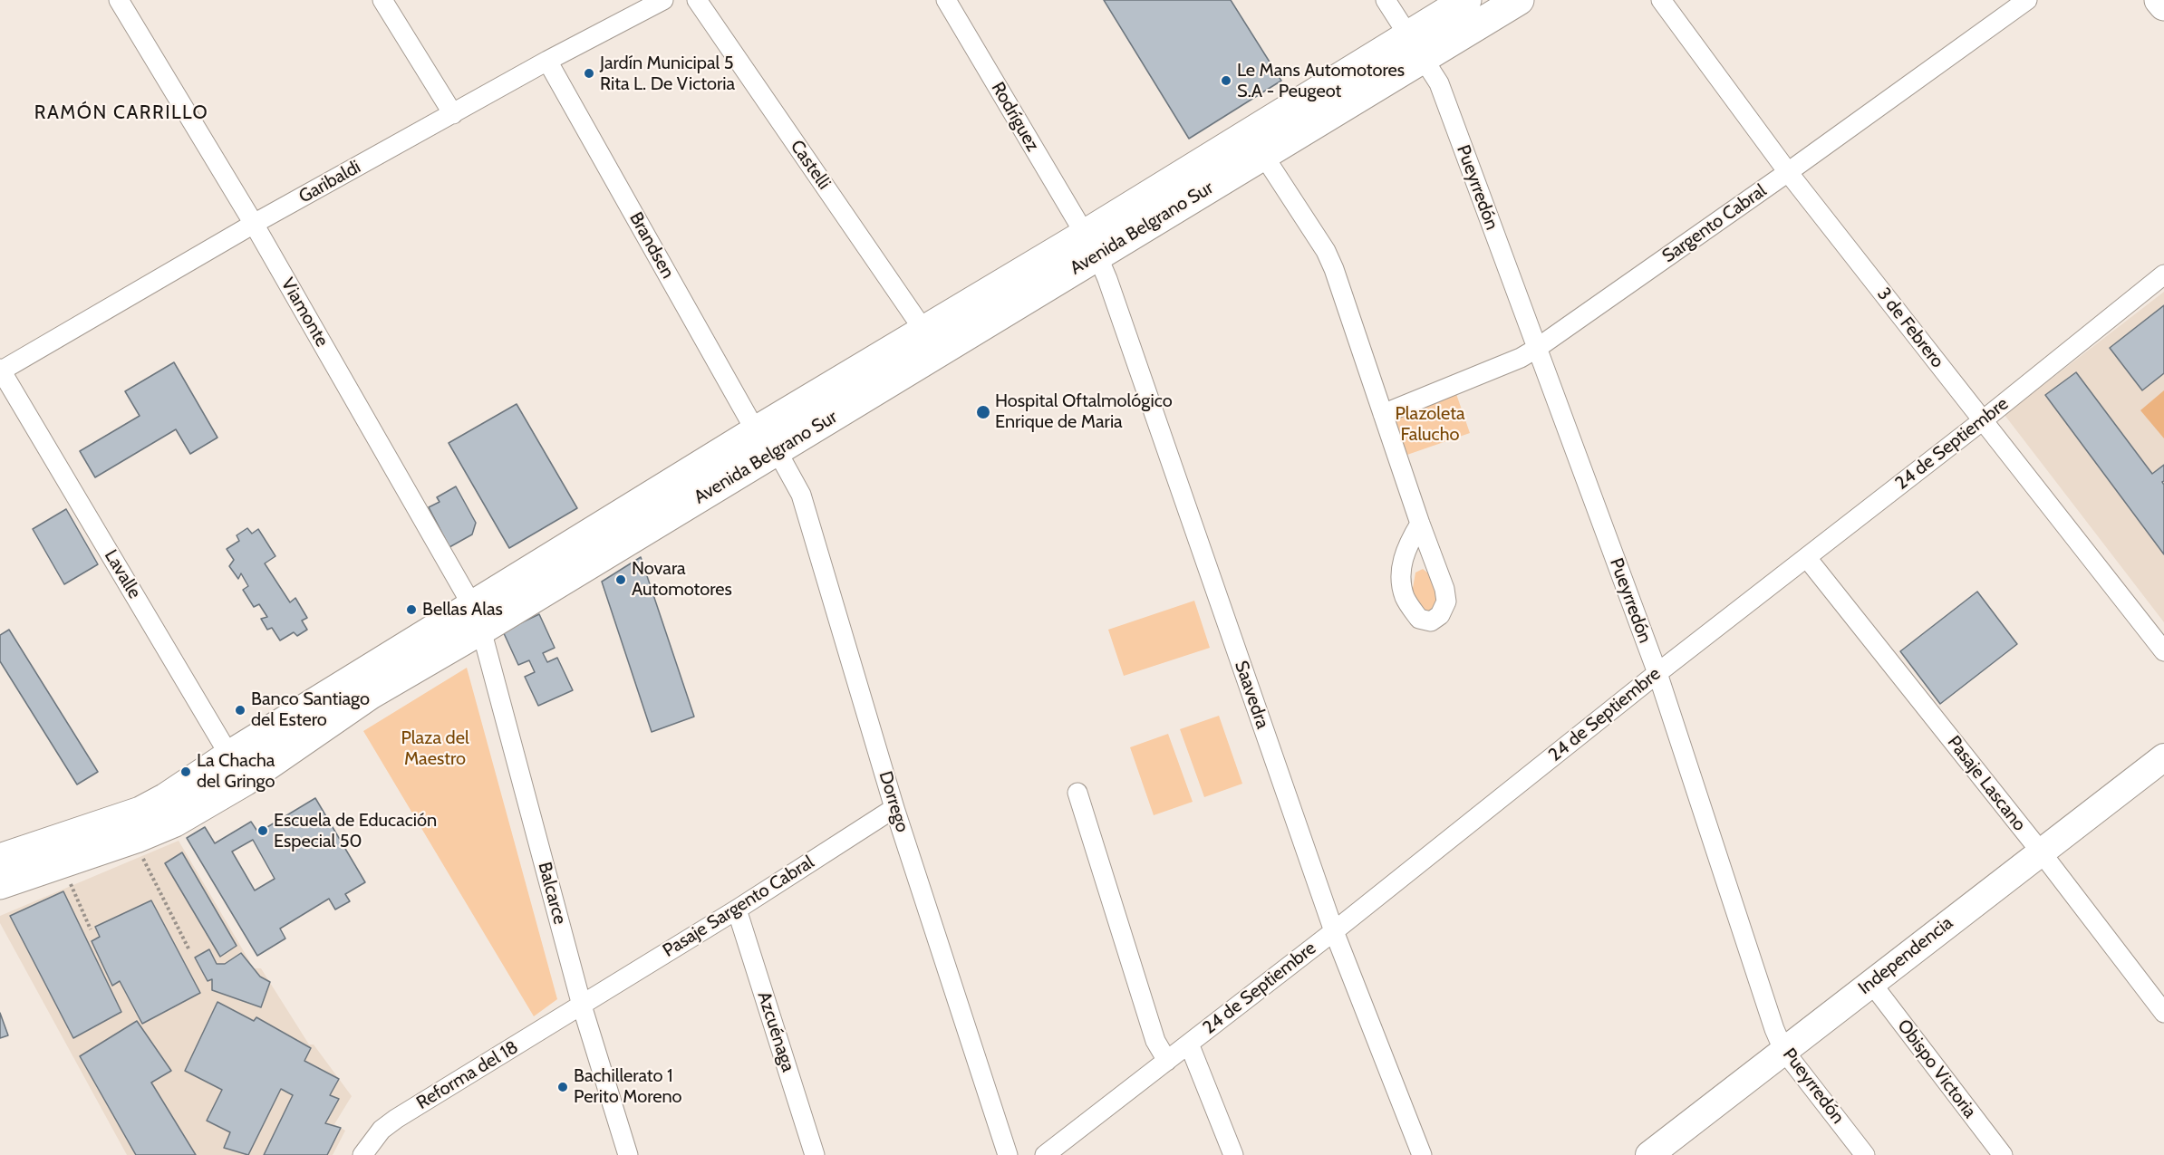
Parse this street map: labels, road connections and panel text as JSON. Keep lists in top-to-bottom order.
{
  "streets": {
    "highway": ["Avenida Belgrano Sur"],
    "street": [
      "Rodríguez",
      "Castelli",
      "Garibaldi",
      "Pueyrredón",
      "Sargento Cabral",
      "Brandsen",
      "Viamonte",
      "3 de Febrero",
      "24 de Septiembre",
      "Lavalle",
      "Saavedra",
      "Pasaje Lascano",
      "Dorrego",
      "Balcarce",
      "Pasaje Sargento Cabral",
      "Independencia",
      "Azcuénaga",
      "Obispo Victoria",
      "Reforma del 18"
    ]
  },
  "crossings": [
    ["Rodríguez", "Avenida Belgrano Sur"],
    ["Rodríguez", "Saavedra"],
    ["Castelli", "Avenida Belgrano Sur"],
    ["Garibaldi", "Brandsen"],
    ["Garibaldi", "Viamonte"],
    ["Garibaldi", "Lavalle"],
    ["Pueyrredón", "Sargento Cabral"],
    ["Pueyrredón", "Avenida Belgrano Sur"],
    ["Pueyrredón", "24 de Septiembre"],
    ["Pueyrredón", "Independencia"],
    ["Sargento Cabral", "3 de Febrero"],
    ["Avenida Belgrano Sur", "Brandsen"],
    ["Avenida Belgrano Sur", "Viamonte"],
    ["Avenida Belgrano Sur", "Lavalle"],
    ["Avenida Belgrano Sur", "Saavedra"],
    ["Avenida Belgrano Sur", "Dorrego"],
    ["Avenida Belgrano Sur", "Balcarce"],
    ["Brandsen", "Dorrego"],
    ["Viamonte", "Balcarce"],
    ["3 de Febrero", "24 de Septiembre"],
    ["24 de Septiembre", "Saavedra"],
    ["24 de Septiembre", "Pasaje Lascano"],
    ["Pasaje Lascano", "Independencia"],
    ["Dorrego", "Pasaje Sargento Cabral"],
    ["Balcarce", "Pasaje Sargento Cabral"],
    ["Balcarce", "Reforma del 18"],
    ["Pasaje Sargento Cabral", "Azcuénaga"],
    ["Pasaje Sargento Cabral", "Reforma del 18"],
    ["Independencia", "Obispo Victoria"]
  ],
  "districts": ["RAMÓN CARRILLO"],
  "parks": ["Plazoleta Falucho", "Plaza del Maestro"],
  "places": [
    "Jardín Municipal 5 Rita L. De Victoria",
    "Le Mans Automotores S.A - Peugeot",
    "Hospital Oftalmológico Enrique de Maria",
    "Novara Automotores",
    "Bellas Alas",
    "Banco Santiago del Estero",
    "La Chacha del Gringo",
    "Escuela de Educación Especial 50",
    "Bachillerato 1 Perito Moreno"
  ]
}
